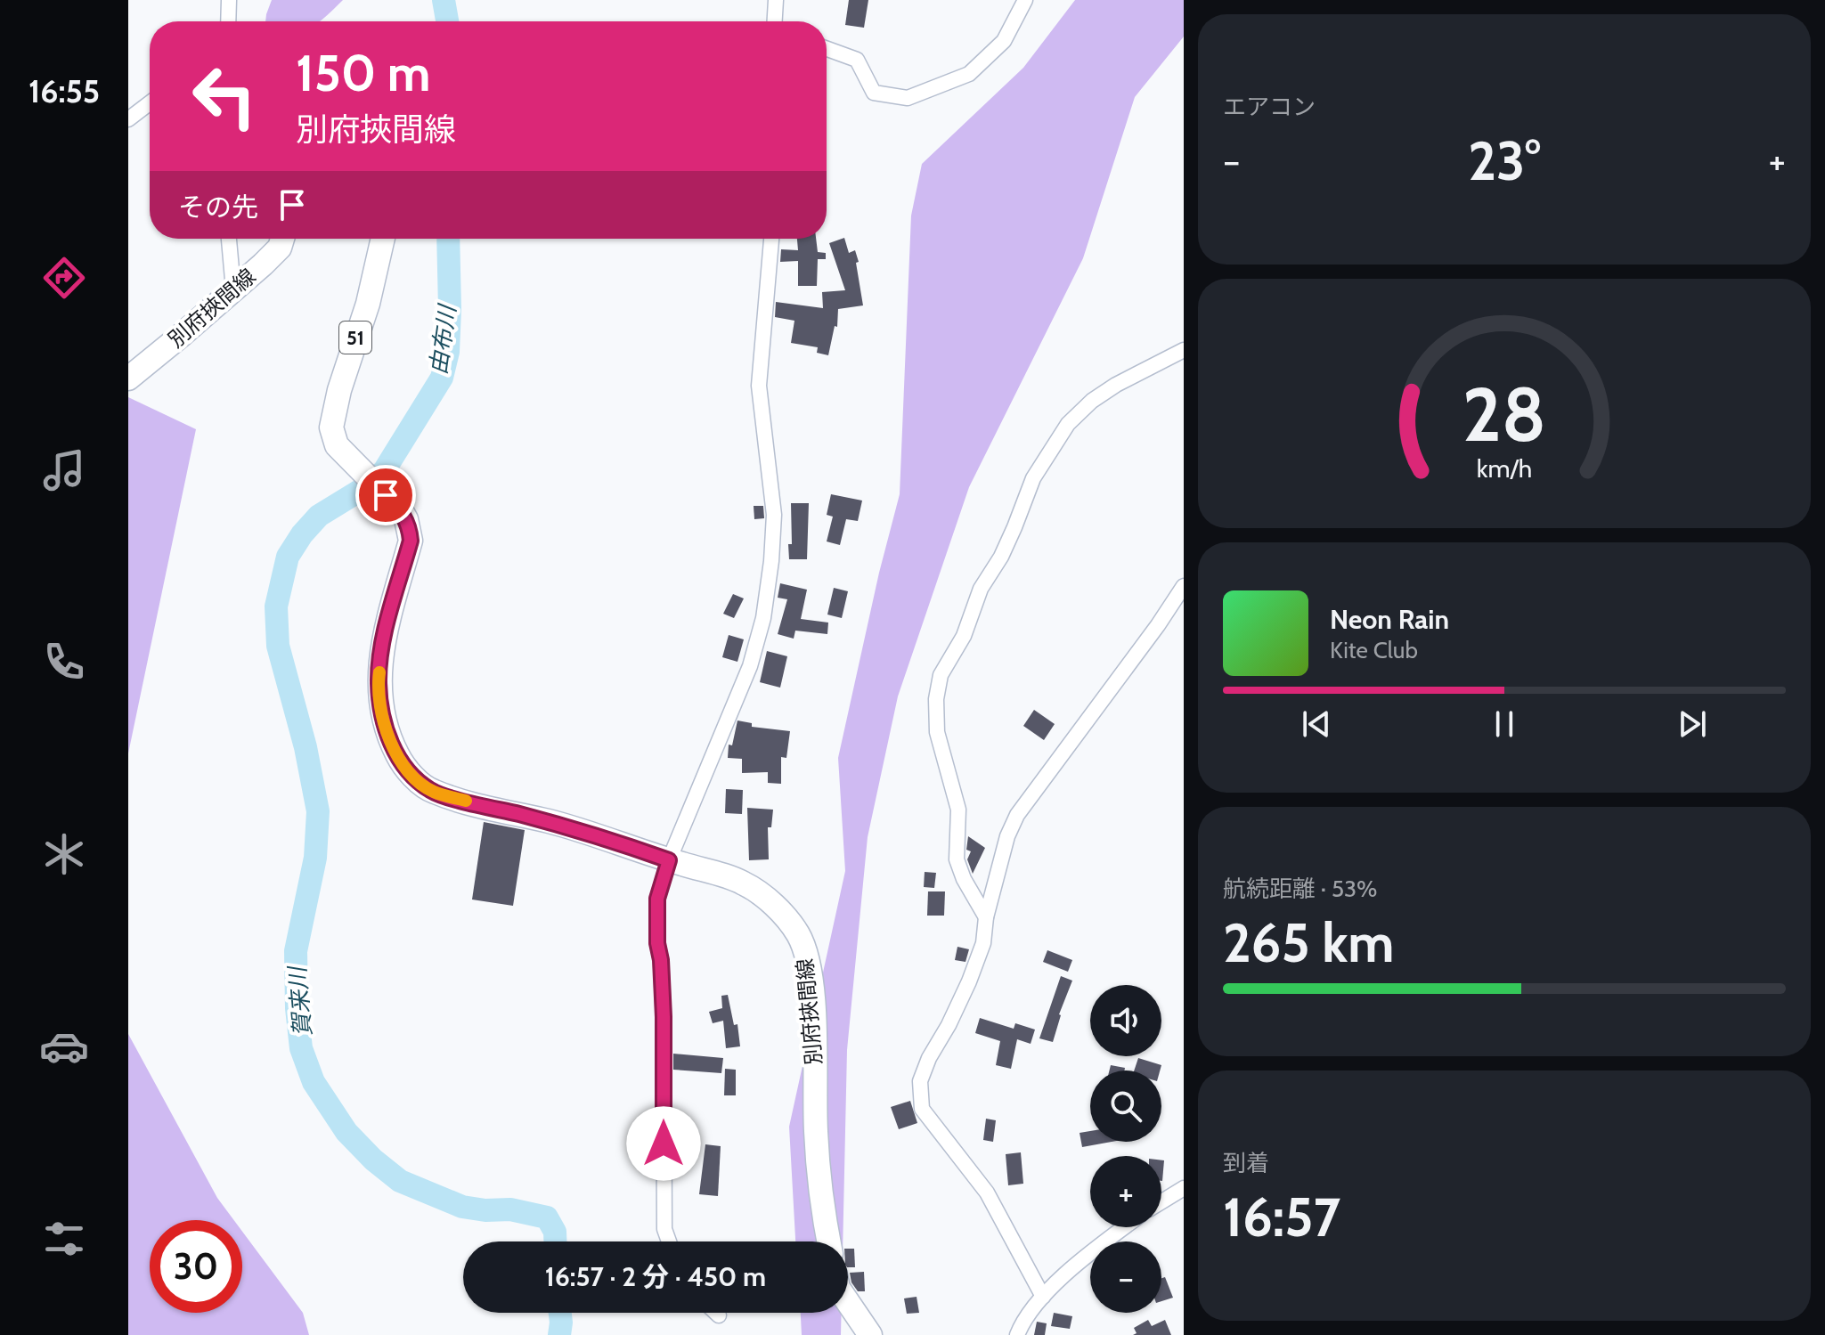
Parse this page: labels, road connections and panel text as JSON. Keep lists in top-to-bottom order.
{
  "streets": {
    "main road": ["別府挾間線", "51"]
  },
  "water": ["由布川", "賀来川"],
  "page": {
    "tabs": "16:55",
    "tile": [
      "エアコン",
      ["航続距離 · 53%", "265 km"],
      ["到着", "16:57"]
    ],
    "turn": ["150 m", "別府挾間線"],
    "heat": ["−", "23°", "+"],
    "then": "その先",
    "song": ["Neon Rain", "Kite Club"],
    "map_buttons": ["+", "−"],
    "limit": "30",
    "trip": "16:57 · 2 分 · 450 m",
    "gauge": ["28", "km/h"]
  }
}
